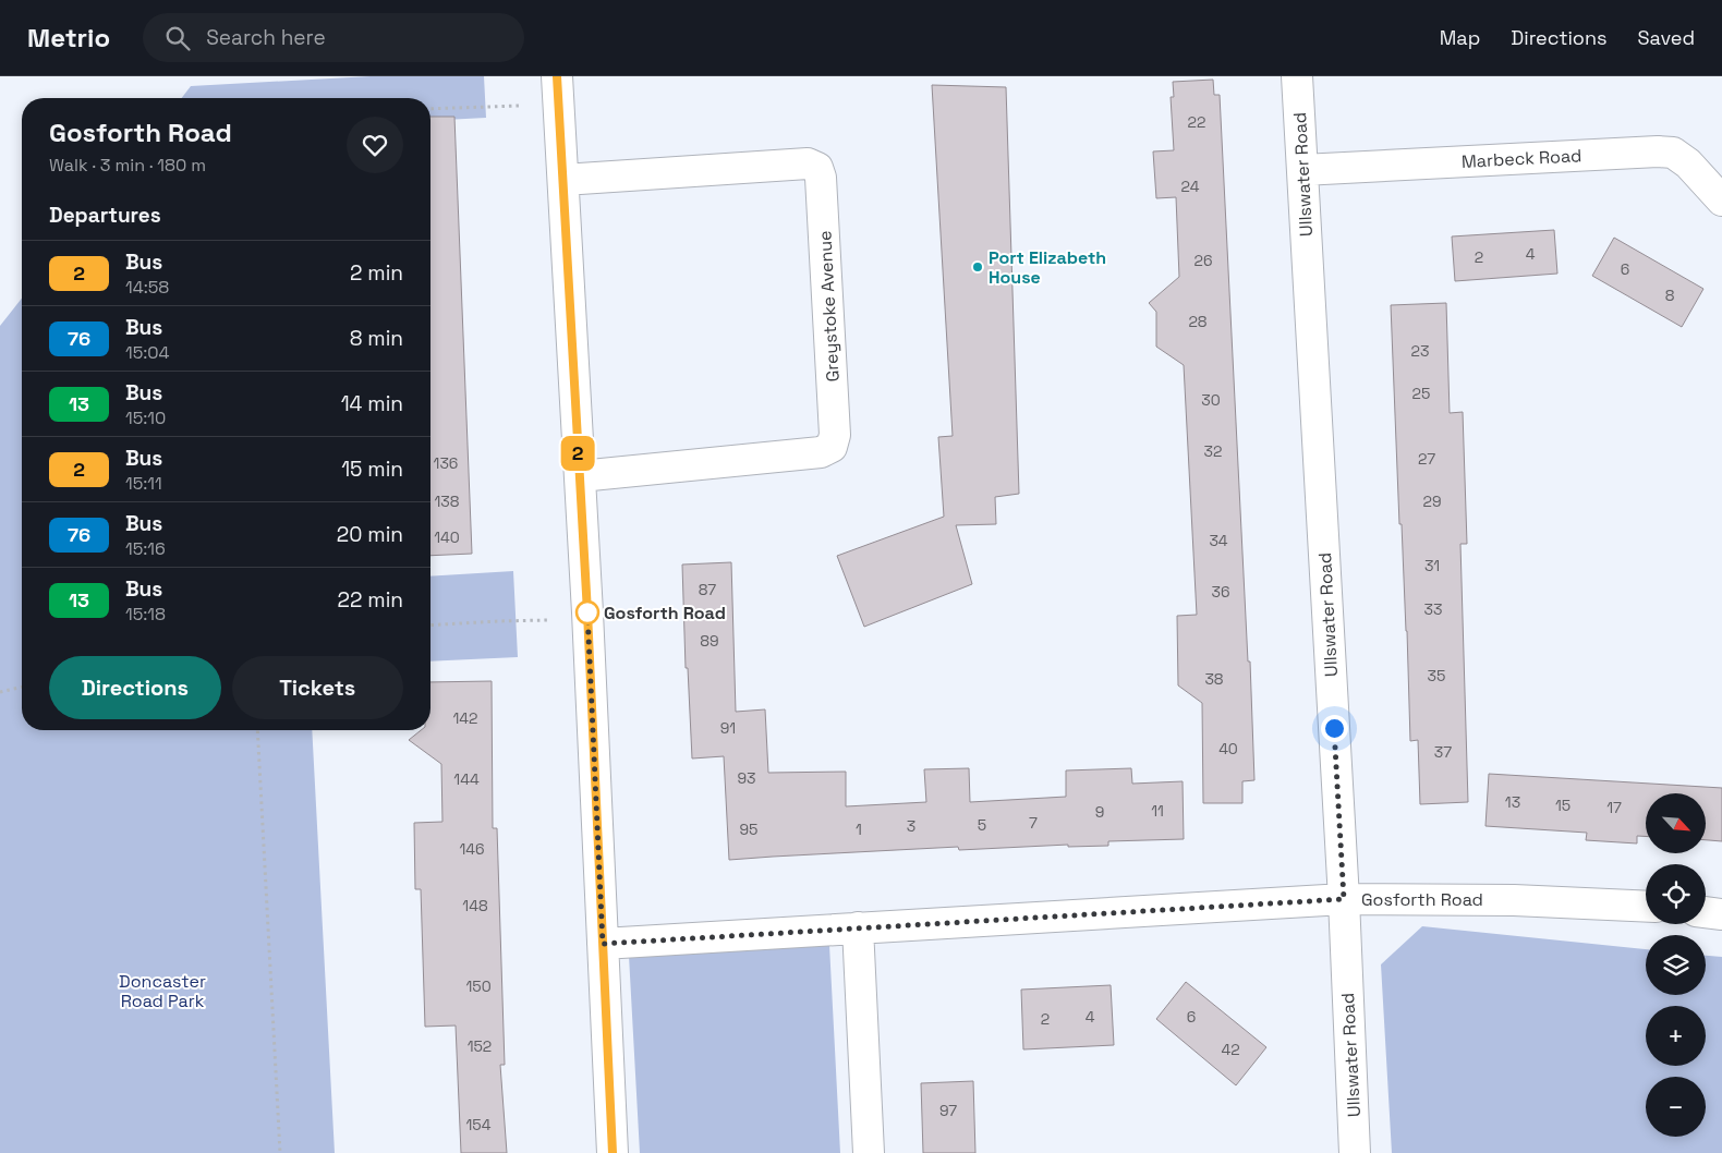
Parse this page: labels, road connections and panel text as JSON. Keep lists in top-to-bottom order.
{
  "streets": {
    "street": [
      "Marbeck Road",
      "Ullswater Road",
      "Greystoke Avenue",
      "Gosforth Road"
    ]
  },
  "crossings": [
    ["Marbeck Road", "Ullswater Road"],
    ["Ullswater Road", "Gosforth Road"]
  ],
  "parks": ["Doncaster Road Park"],
  "places": ["Port Elizabeth House", "Gosforth Road"],
  "lines": ["bus line 2"],
  "house_numbers": [
    "22",
    "24",
    "4",
    "2",
    "26",
    "6",
    "8",
    "28",
    "23",
    "25",
    "30",
    "32",
    "27",
    "136",
    "138",
    "29",
    "140",
    "34",
    "31",
    "87",
    "36",
    "33",
    "89",
    "35",
    "38",
    "142",
    "91",
    "40",
    "37",
    "93",
    "144",
    "13",
    "15",
    "17",
    "11",
    "9",
    "7",
    "5",
    "3",
    "95",
    "1",
    "146",
    "148",
    "150",
    "4",
    "6",
    "2",
    "152",
    "42",
    "97",
    "154"
  ],
  "north": "bottom right",
  "page": {
    "header": "Metrio",
    "search": "Search here",
    "nav": ["Map", "Directions", "Saved"],
    "on_map": "2",
    "heading": [
      ["Gosforth Road", "Walk · 3 min · 180 m"],
      "Departures"
    ],
    "list": [
      {
        "mark": "2",
        "name": "Bus",
        "note": "14:58",
        "value": "2 min"
      },
      {
        "mark": "76",
        "name": "Bus",
        "note": "15:04",
        "value": "8 min"
      },
      {
        "mark": "13",
        "name": "Bus",
        "note": "15:10",
        "value": "14 min"
      },
      {
        "mark": "2",
        "name": "Bus",
        "note": "15:11",
        "value": "15 min"
      },
      {
        "mark": "76",
        "name": "Bus",
        "note": "15:16",
        "value": "20 min"
      },
      {
        "mark": "13",
        "name": "Bus",
        "note": "15:18",
        "value": "22 min"
      }
    ],
    "buttons": ["Directions", "Tickets"],
    "map_buttons": ["+", "−"]
  }
}
